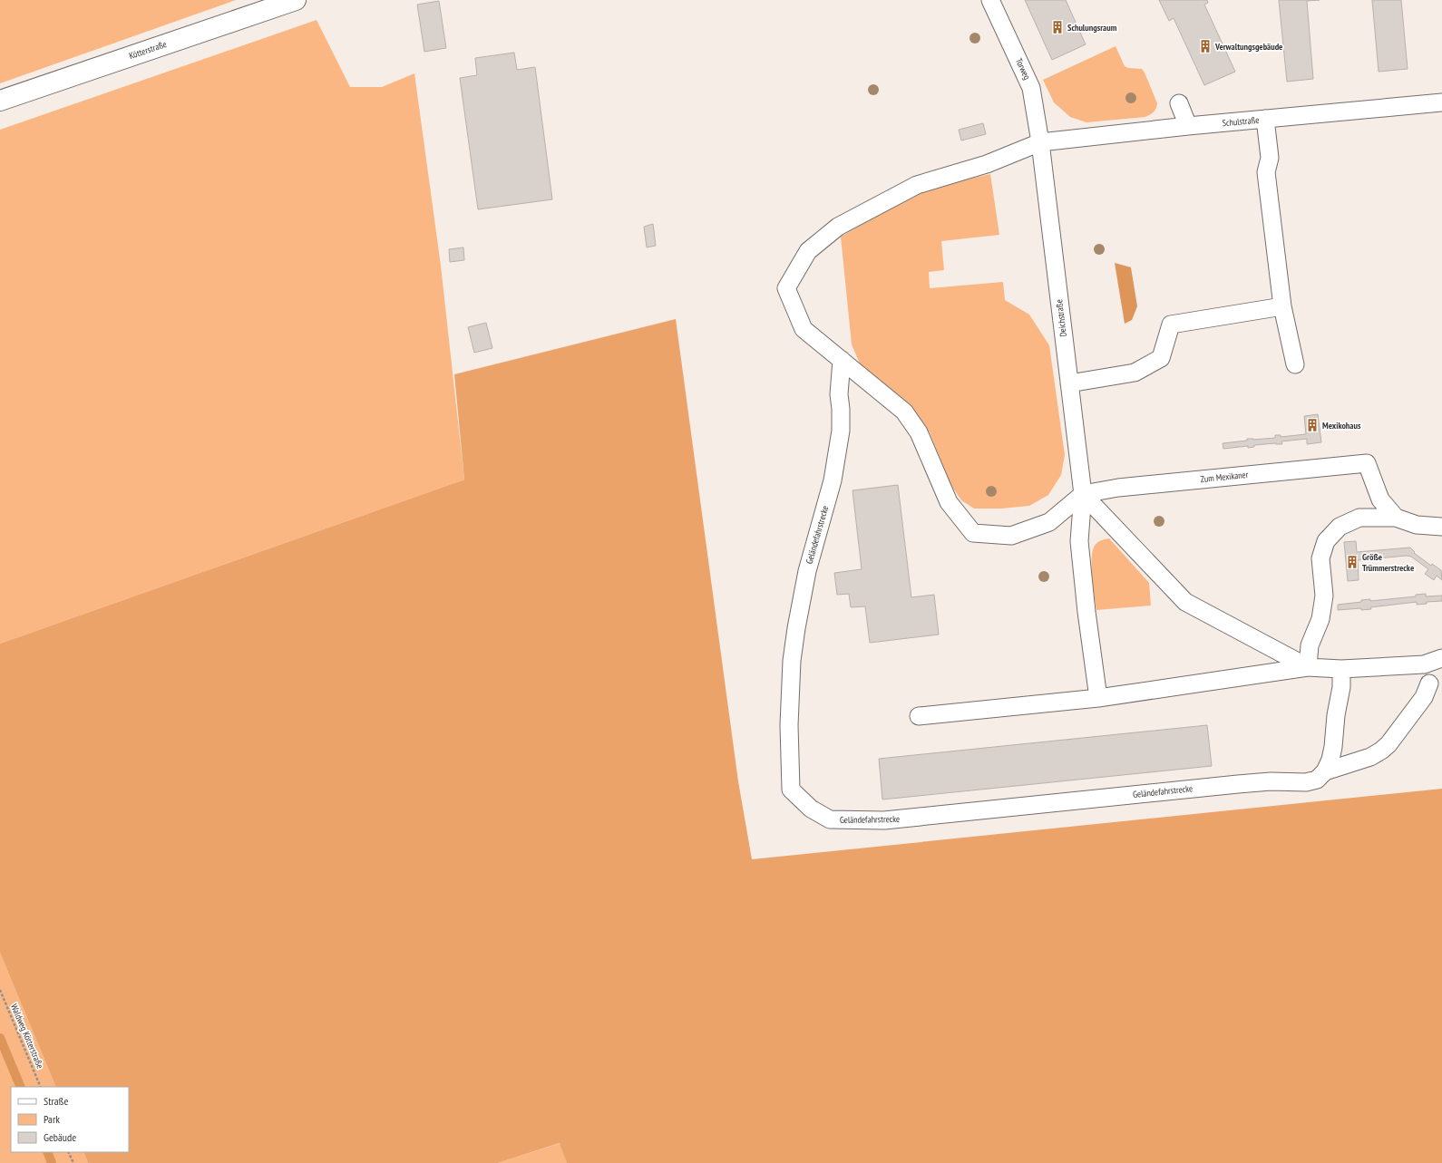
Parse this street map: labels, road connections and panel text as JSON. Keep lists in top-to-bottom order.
{
  "streets": {
    "street": ["Kötterstraße"],
    "lane": [
      "Torweg",
      "Schulstraße",
      "Deichstraße",
      "Zum Mexikaner",
      "Geländefahrstrecke"
    ],
    "path": ["Waldweg Kötterstraße"]
  },
  "crossings": [
    ["Torweg", "Schulstraße"],
    ["Torweg", "Deichstraße"],
    ["Schulstraße", "Deichstraße"],
    ["Schulstraße", "Geländefahrstrecke"],
    ["Deichstraße", "Zum Mexikaner"]
  ],
  "places": {
    "building": [
      "Schulungsraum",
      "Verwaltungsgebäude",
      "Mexikohaus",
      "Größe Trümmerstrecke"
    ]
  },
  "legend": ["Straße", "Park", "Gebäude"]
}
